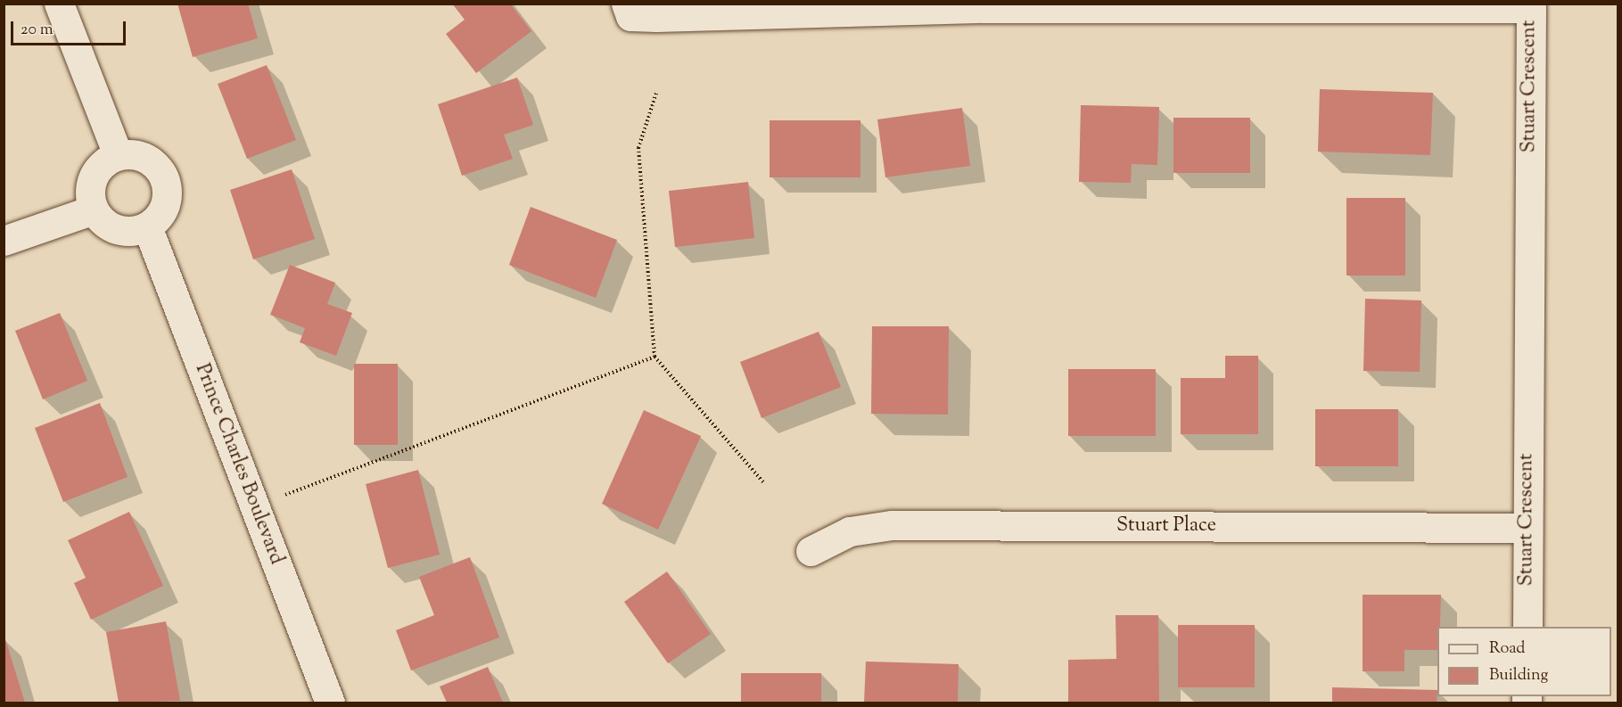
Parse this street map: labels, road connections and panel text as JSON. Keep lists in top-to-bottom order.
{
  "streets": {
    "street": ["Stuart Crescent", "Prince Charles Boulevard", "Stuart Place"]
  },
  "crossings": [
    ["Stuart Crescent", "Stuart Place"]
  ],
  "legend": ["Road", "Building"],
  "scale_bar": "20 m"
}
